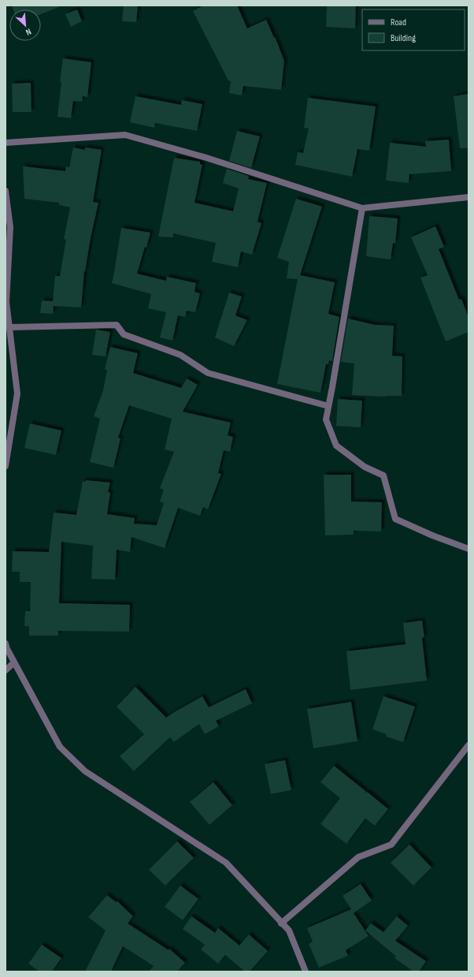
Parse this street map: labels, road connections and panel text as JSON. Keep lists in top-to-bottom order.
{
  "legend": ["Road", "Building"],
  "north": "bottom right"
}
